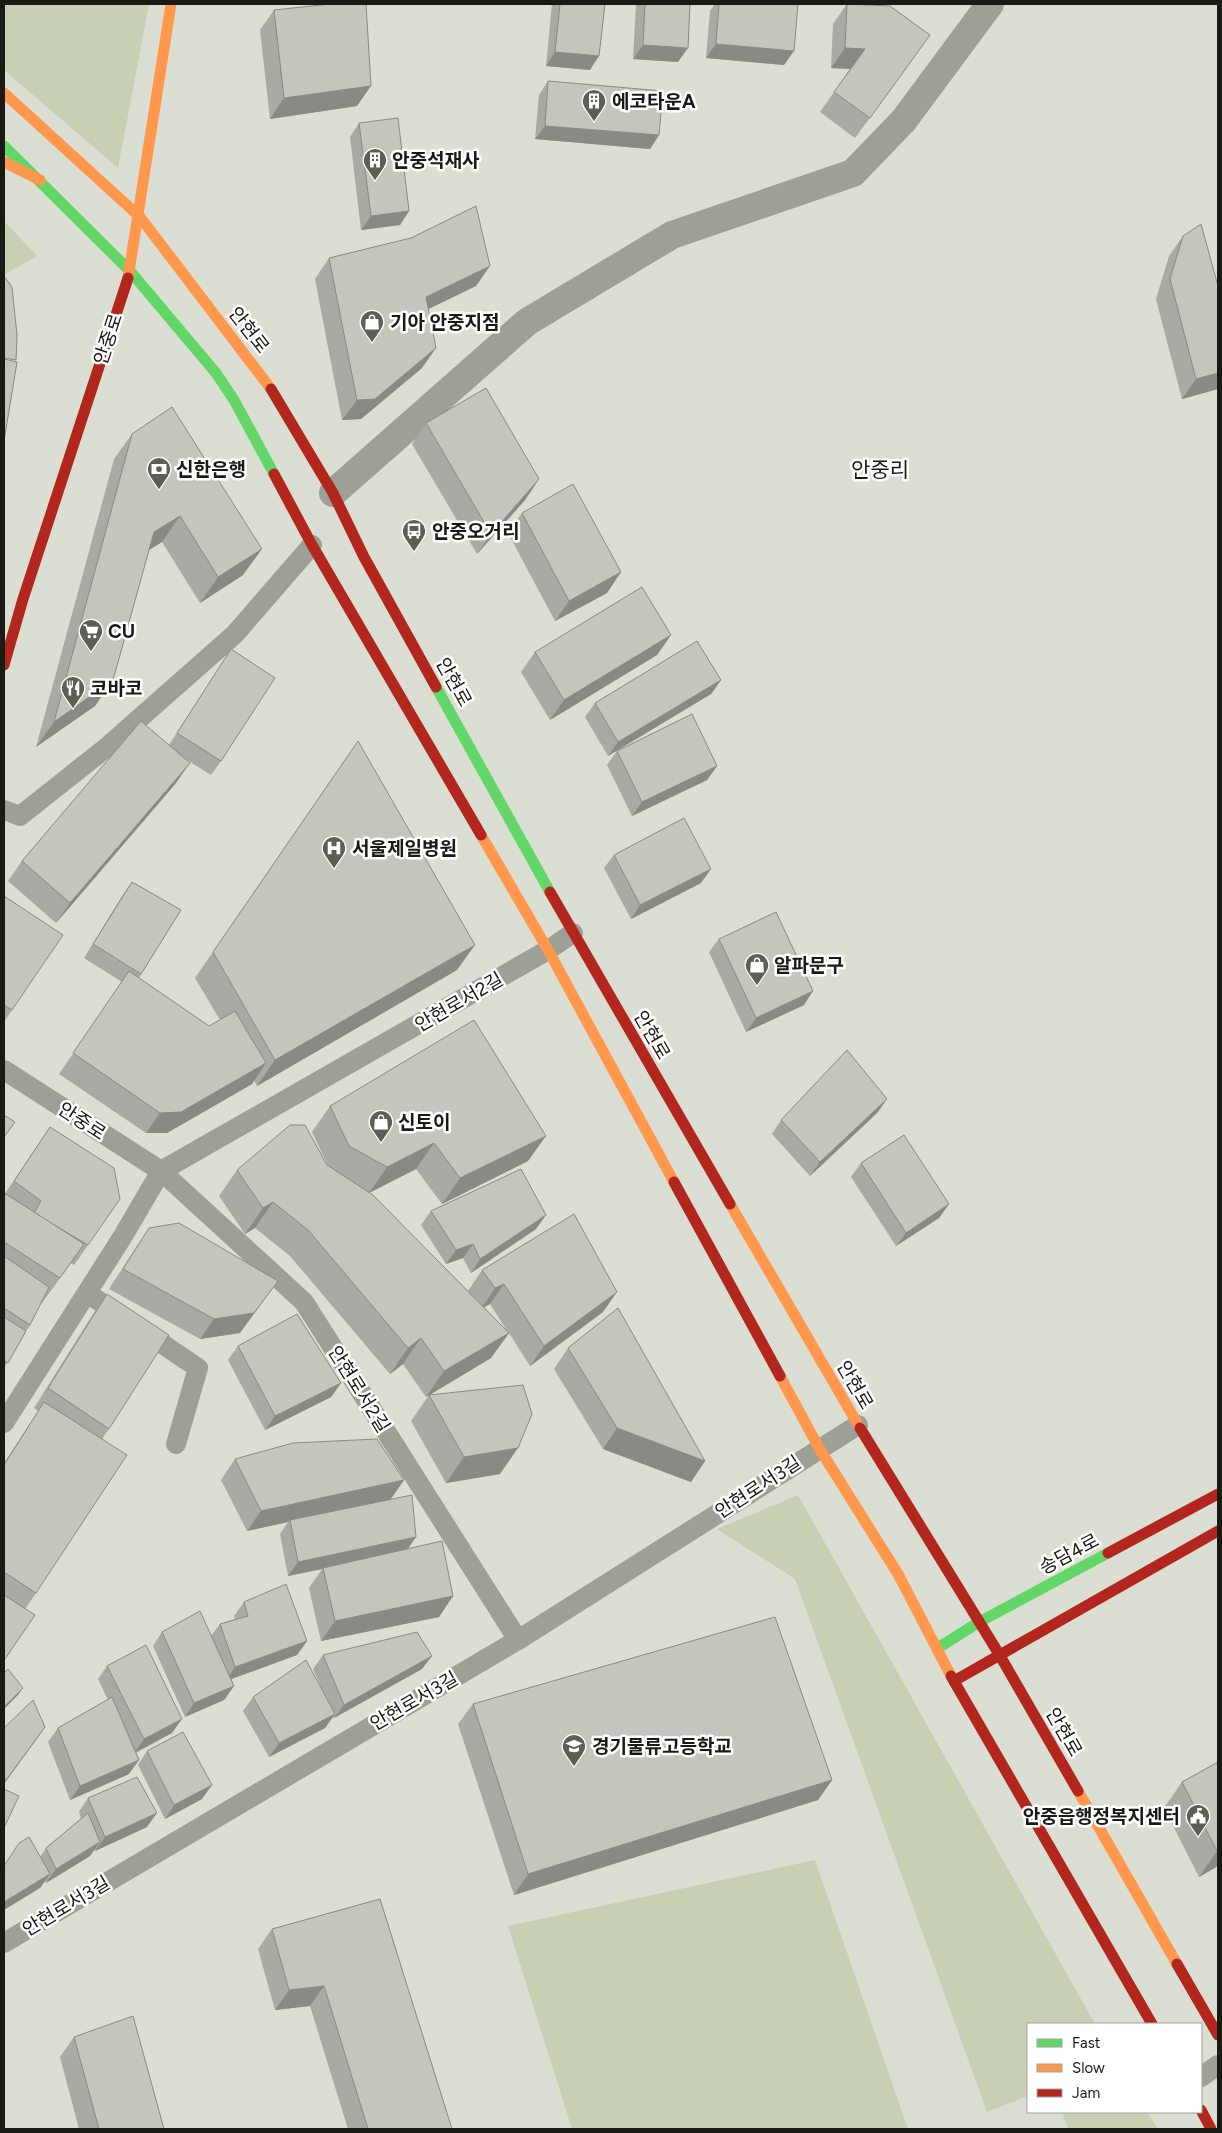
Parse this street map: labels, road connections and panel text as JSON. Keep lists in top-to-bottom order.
{
  "streets": {
    "main road": ["안현로", "안중로", "송담4로"],
    "lane": ["안현로서2길", "안현로서3길"]
  },
  "crossings": [
    ["안현로", "안중로"],
    ["안현로", "안현로서2길"],
    ["안현로", "안현로서3길"],
    ["안현로", "송담4로"],
    ["안중로", "안현로서2길"],
    ["안현로서2길", "안현로서3길"]
  ],
  "districts": ["안중리"],
  "places": {
    "building": ["에코타운A", "안중석재사"],
    "shop": ["기아 안중지점", "알파문구", "신토이"],
    "bank": ["신한은행"],
    "bus stop": ["안중오거리"],
    "supermarket": ["CU"],
    "restaurant": ["코바코"],
    "hospital": ["서울제일병원"],
    "school or university": ["경기물류고등학교"],
    "public building": ["안중읍행정복지센터"]
  },
  "legend": ["Fast", "Slow", "Jam"]
}
